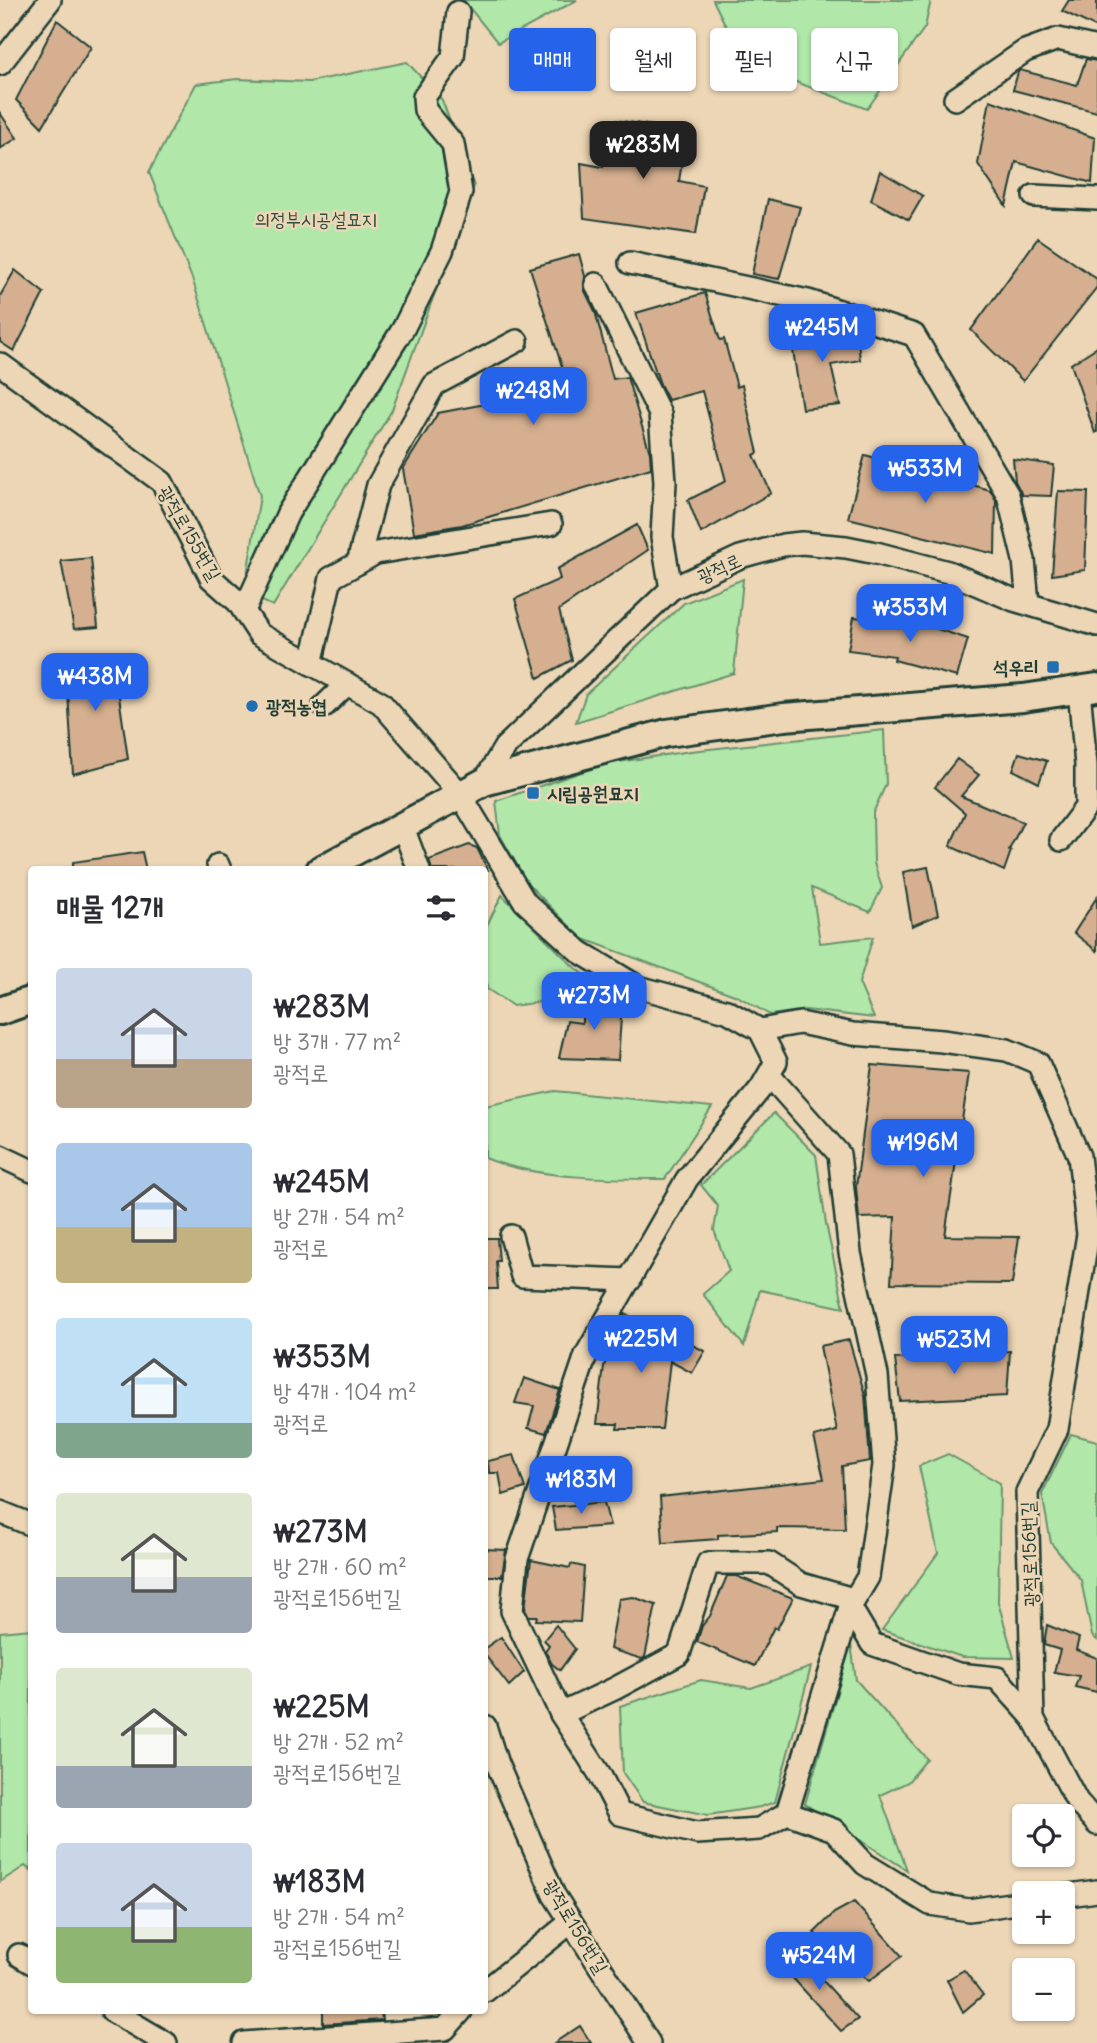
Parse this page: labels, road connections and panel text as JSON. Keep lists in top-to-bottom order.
{
  "streets": {
    "street": ["광적로155번길", "광적로", "광적로156번길"]
  },
  "parks": ["의정부시공설묘지"],
  "places": {
    "transit": ["석우리", "시립공원묘지"],
    "other": ["광적농협"]
  },
  "page": {
    "chip": [
      "매매",
      "월세",
      "필터",
      "신규"
    ],
    "price": [
      "₩283M",
      "₩245M",
      "₩248M",
      "₩533M",
      "₩353M",
      "₩438M",
      "₩273M",
      "₩196M",
      "₩225M",
      "₩523M",
      "₩183M",
      "₩524M"
    ],
    "heading": "매물 12개",
    "list": [
      {
        "name": "₩283M",
        "note": "방 3개 · 77 m² · 광적로"
      },
      {
        "name": "₩245M",
        "note": "방 2개 · 54 m² · 광적로"
      },
      {
        "name": "₩353M",
        "note": "방 4개 · 104 m² · 광적로"
      },
      {
        "name": "₩273M",
        "note": "방 2개 · 60 m² · 광적로156번길"
      },
      {
        "name": "₩225M",
        "note": "방 2개 · 52 m² · 광적로156번길"
      },
      {
        "name": "₩183M",
        "note": "방 2개 · 54 m² · 광적로156번길"
      }
    ],
    "map_buttons": ["+", "−"]
  }
}
